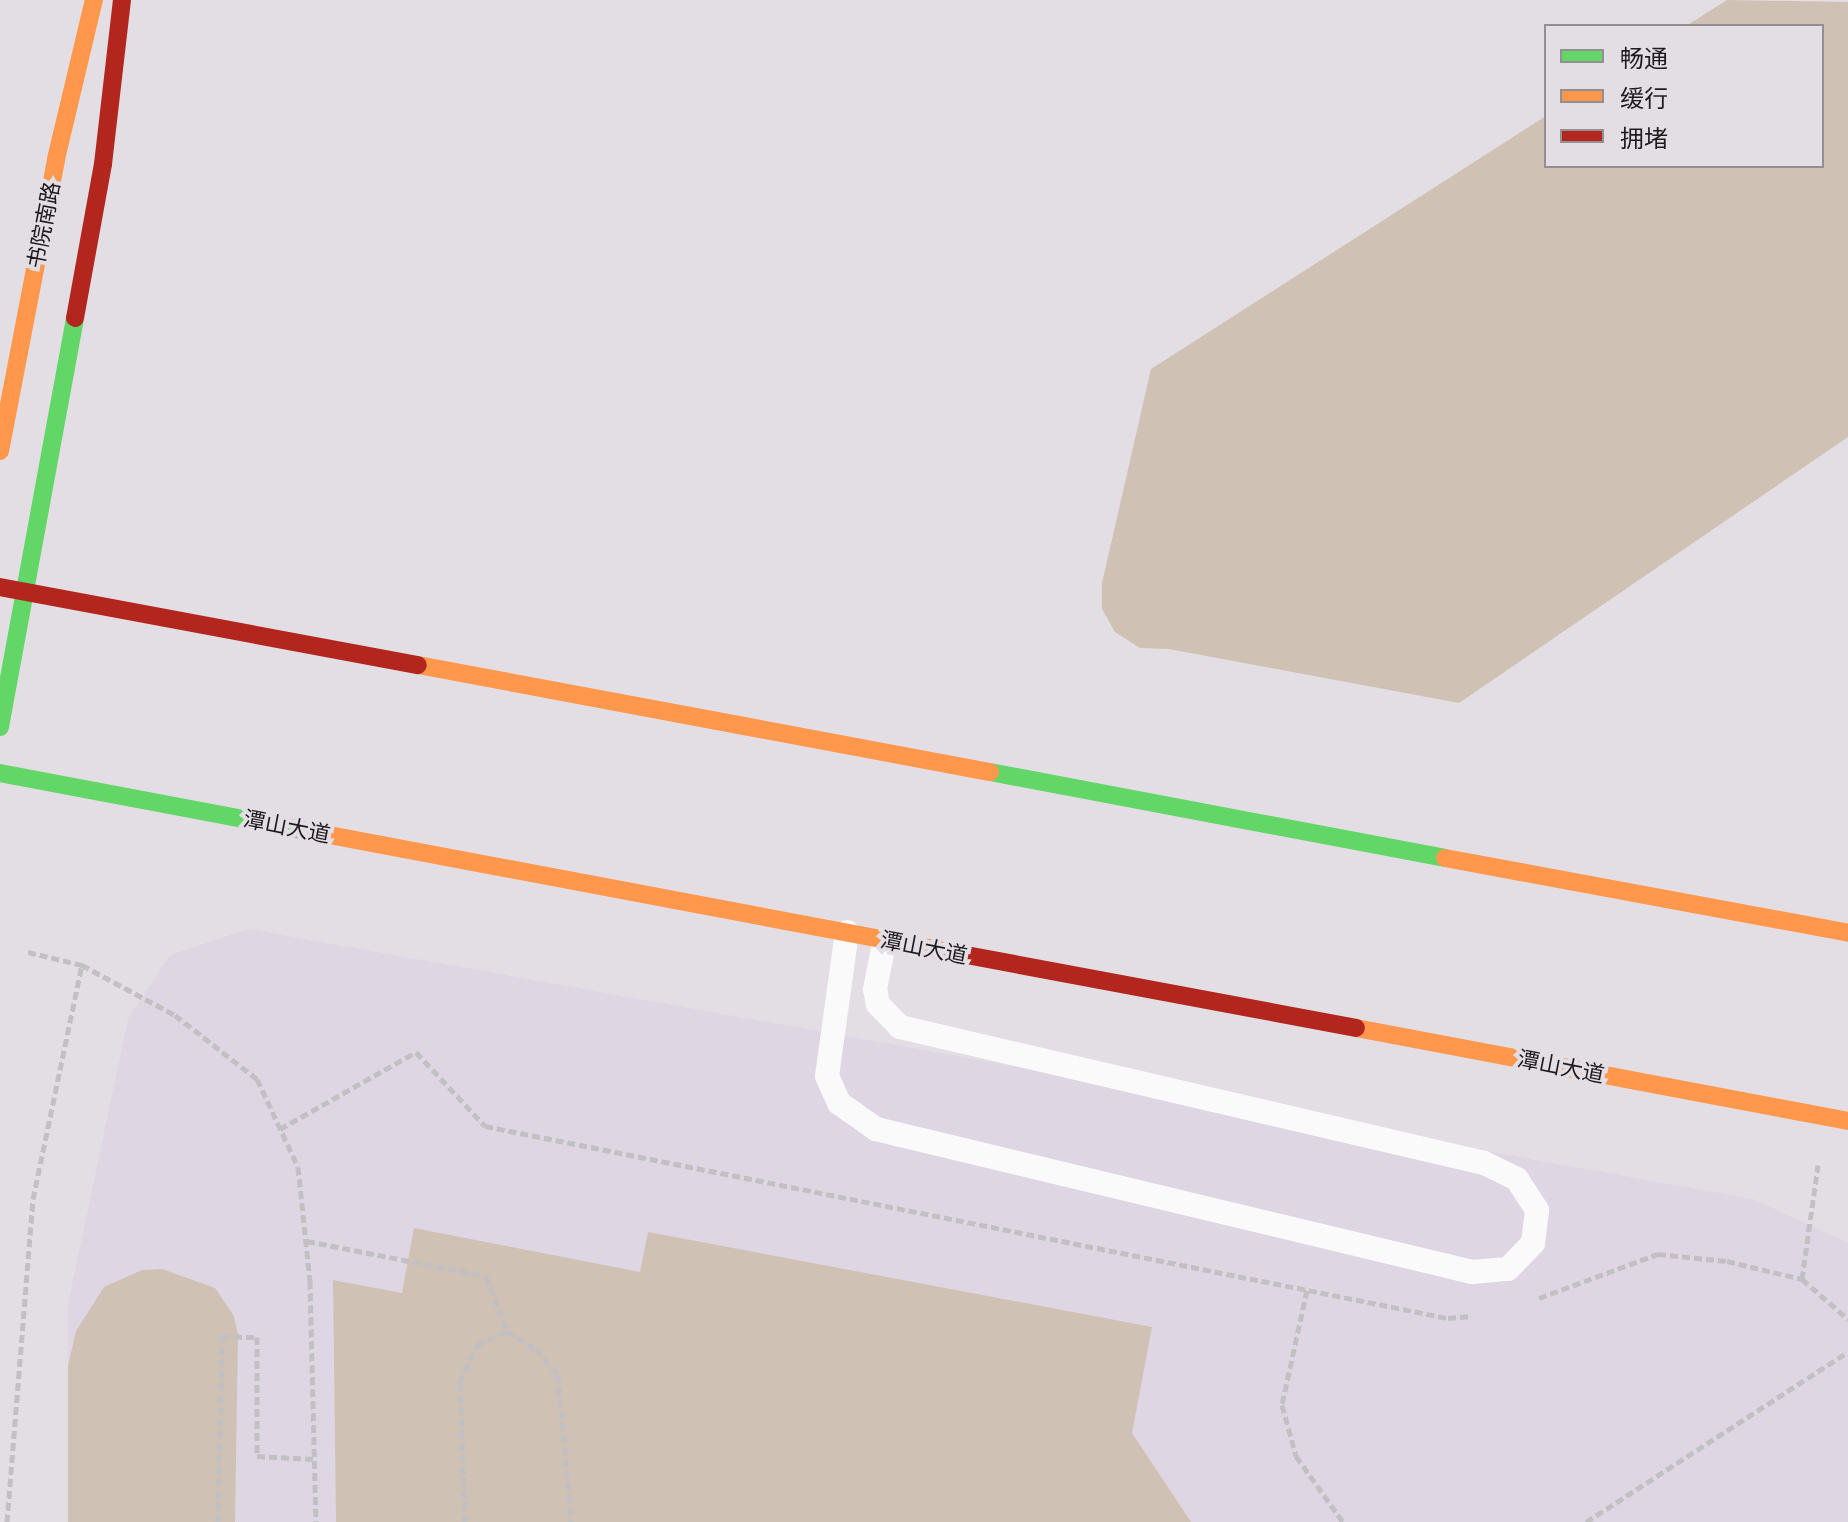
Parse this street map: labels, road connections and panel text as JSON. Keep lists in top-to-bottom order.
{
  "streets": {
    "main road": ["书院南路", "潭山大道"]
  },
  "legend": ["畅通", "缓行", "拥堵"]
}
